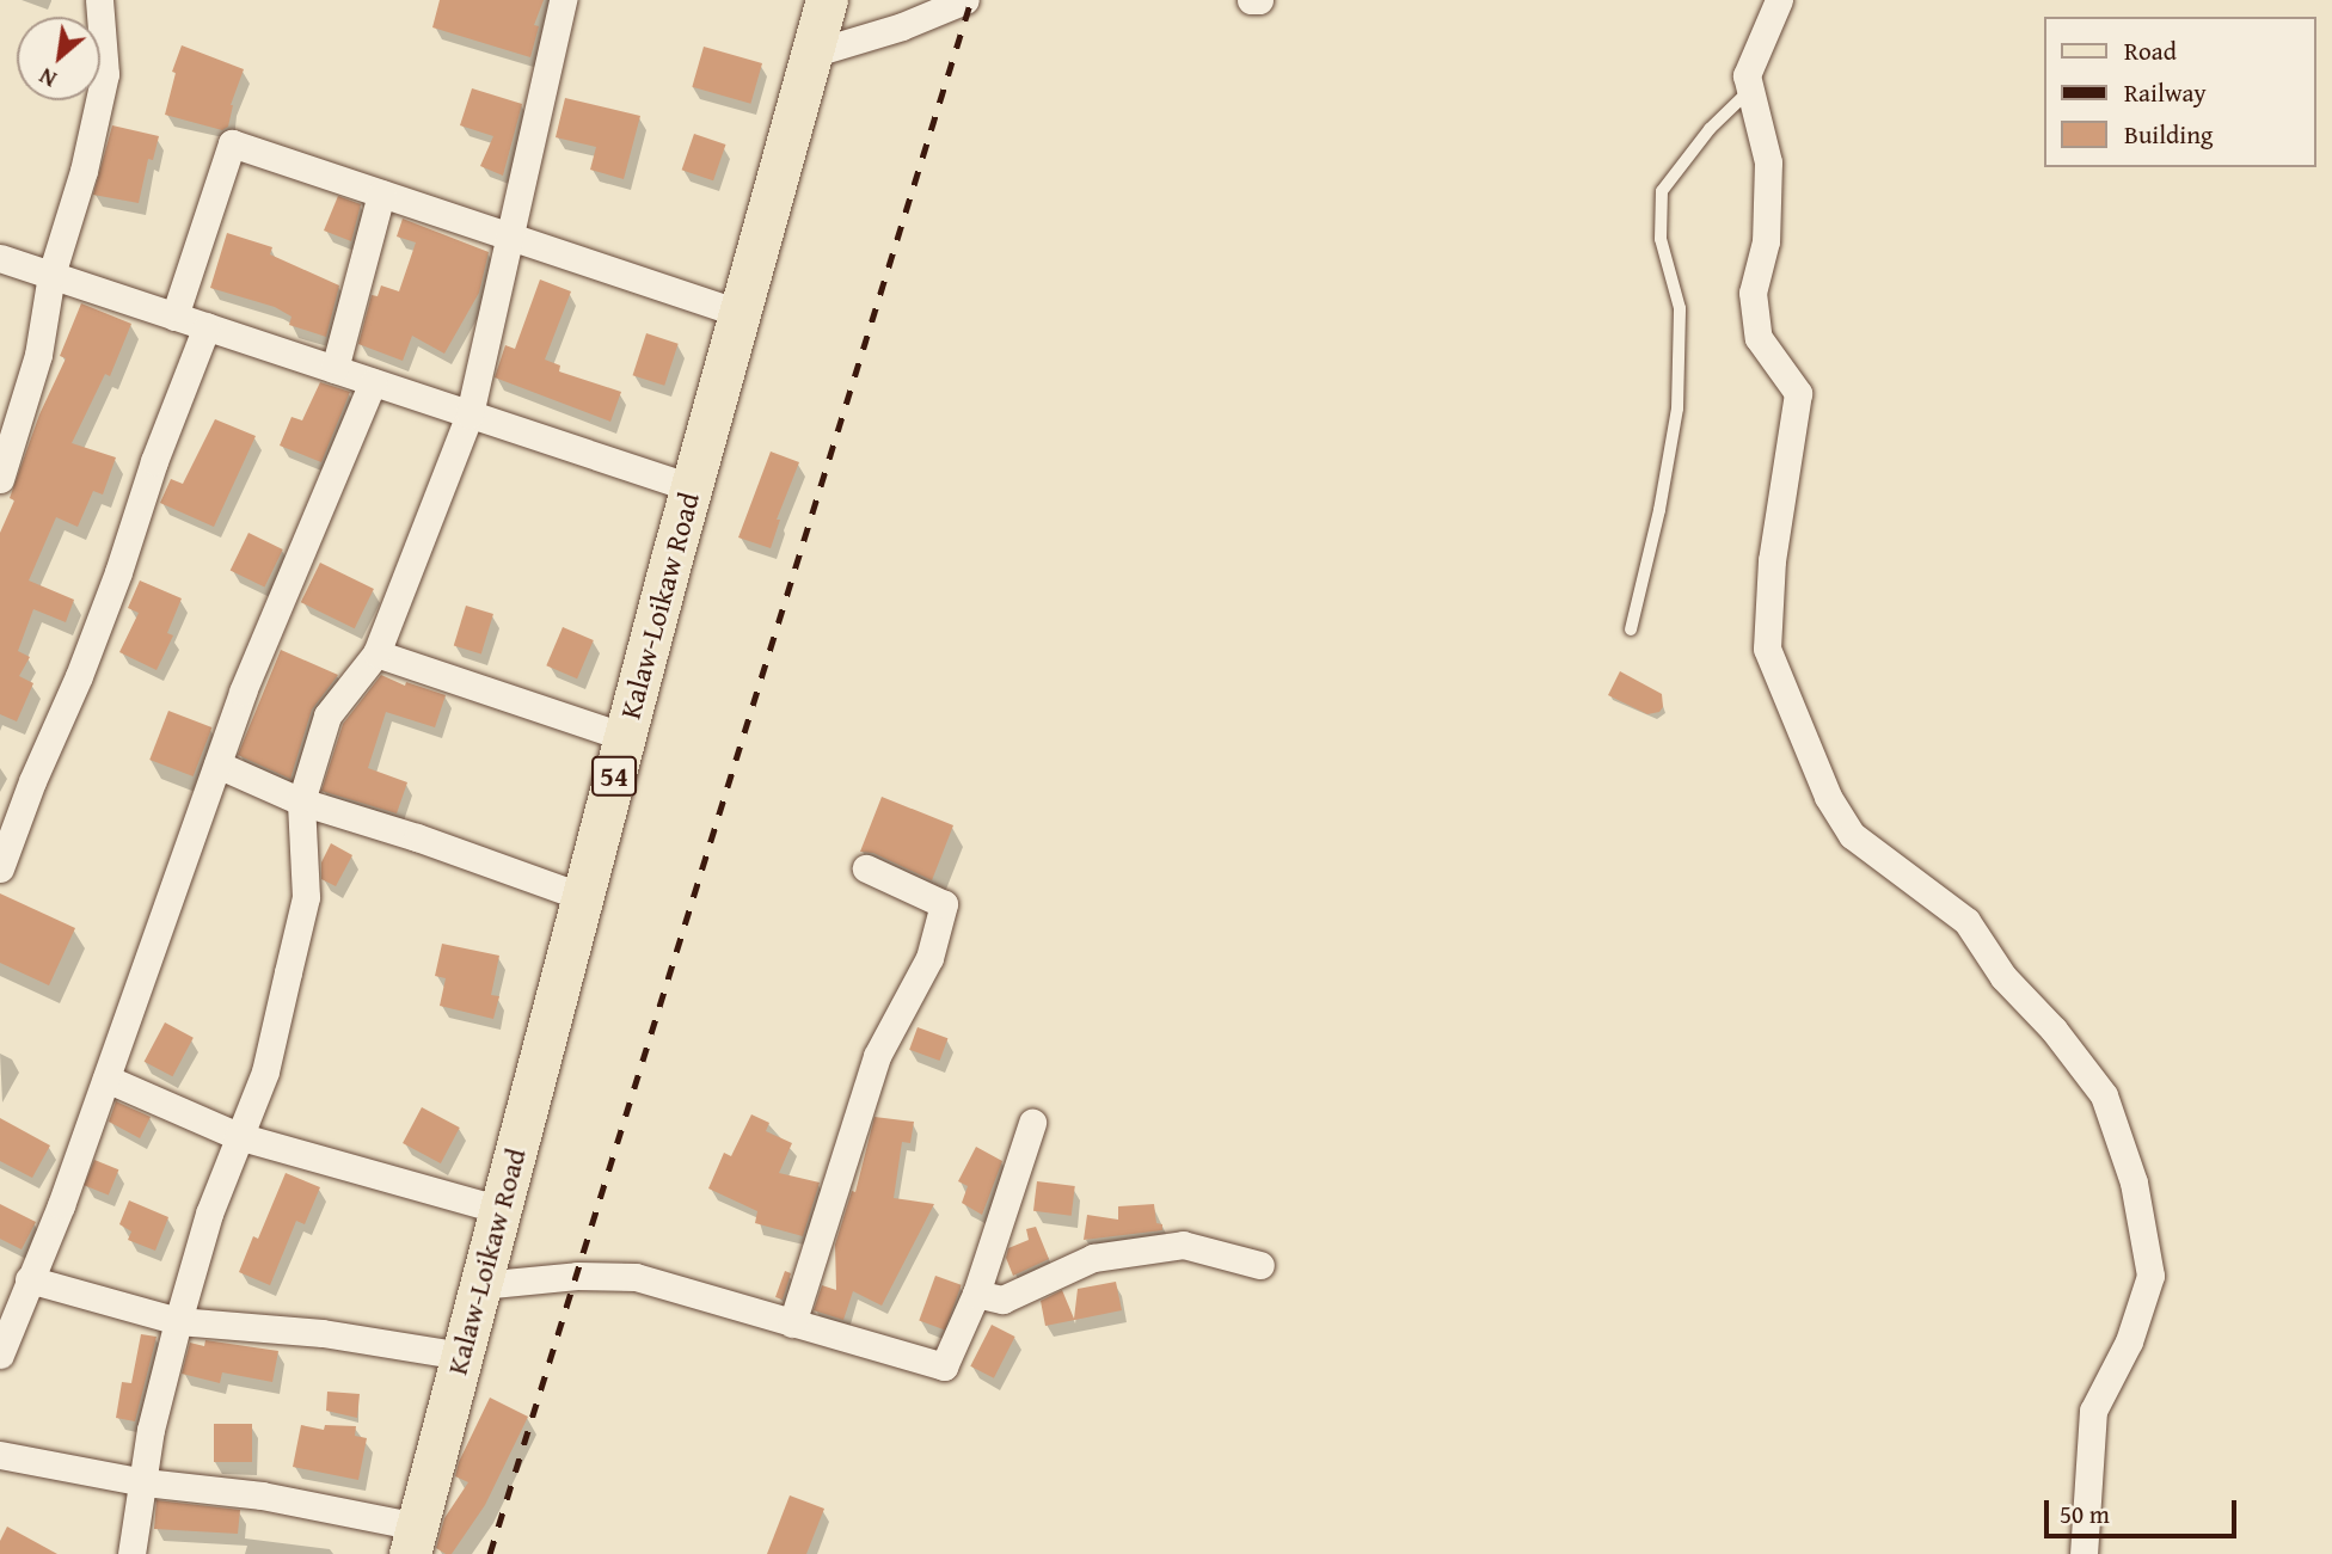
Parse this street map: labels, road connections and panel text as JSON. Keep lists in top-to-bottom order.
{
  "streets": {
    "main road": ["Kalaw-Loikaw Road", "54"]
  },
  "legend": ["Road", "Railway", "Building"],
  "scale_bar": "50 m",
  "north": "bottom left"
}
